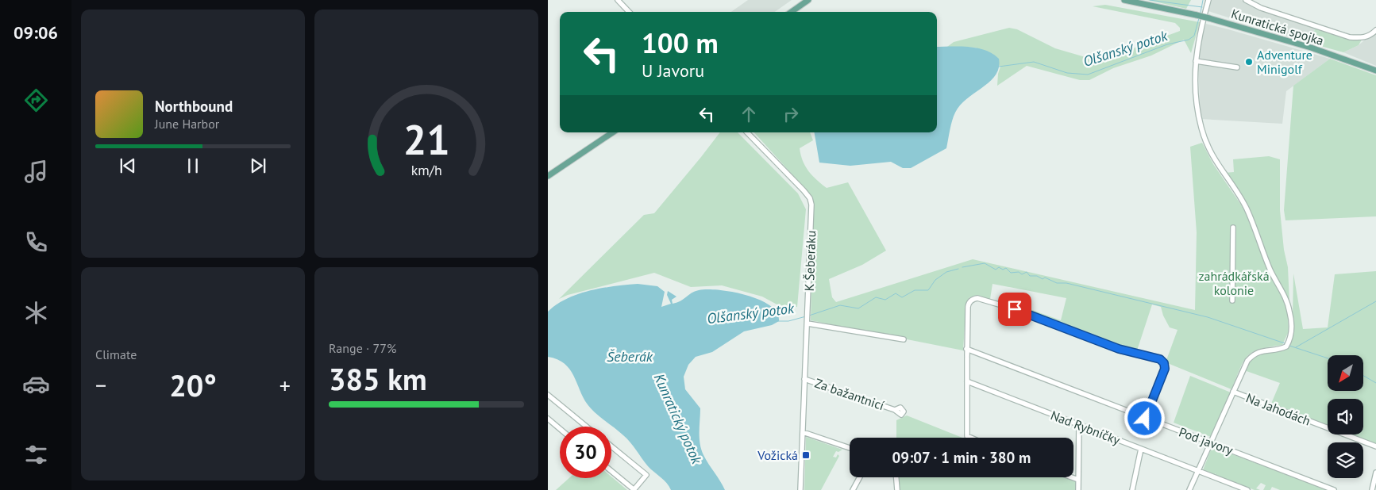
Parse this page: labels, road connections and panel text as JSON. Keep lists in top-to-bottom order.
{
  "streets": {
    "main road": ["Kunratická spojka"],
    "street": [
      "K Šeberáku",
      "Za bažantnicí",
      "Na Jahodách",
      "Nad Rybníčky",
      "Pod javory"
    ]
  },
  "crossings": [
    ["K Šeberáku", "Za bažantnicí"],
    ["Na Jahodách", "Nad Rybníčky"],
    ["Na Jahodách", "Pod javory"]
  ],
  "water": ["Olšanský potok", "Šeberák", "Kunratický potok"],
  "parks": ["zahrádkářská kolonie"],
  "places": {
    "other": ["Adventure Minigolf"],
    "transit": ["Vožická"]
  },
  "north": "bottom left",
  "page": {
    "tabs": "09:06",
    "turn": ["100 m", "U Javoru"],
    "song": ["Northbound", "June Harbor"],
    "tile": [
      "Climate",
      ["Range · 77%", "385 km"]
    ],
    "heat": ["−", "20°", "+"],
    "limit": "30",
    "trip": "09:07 · 1 min · 380 m",
    "gauge": ["21", "km/h"]
  }
}
